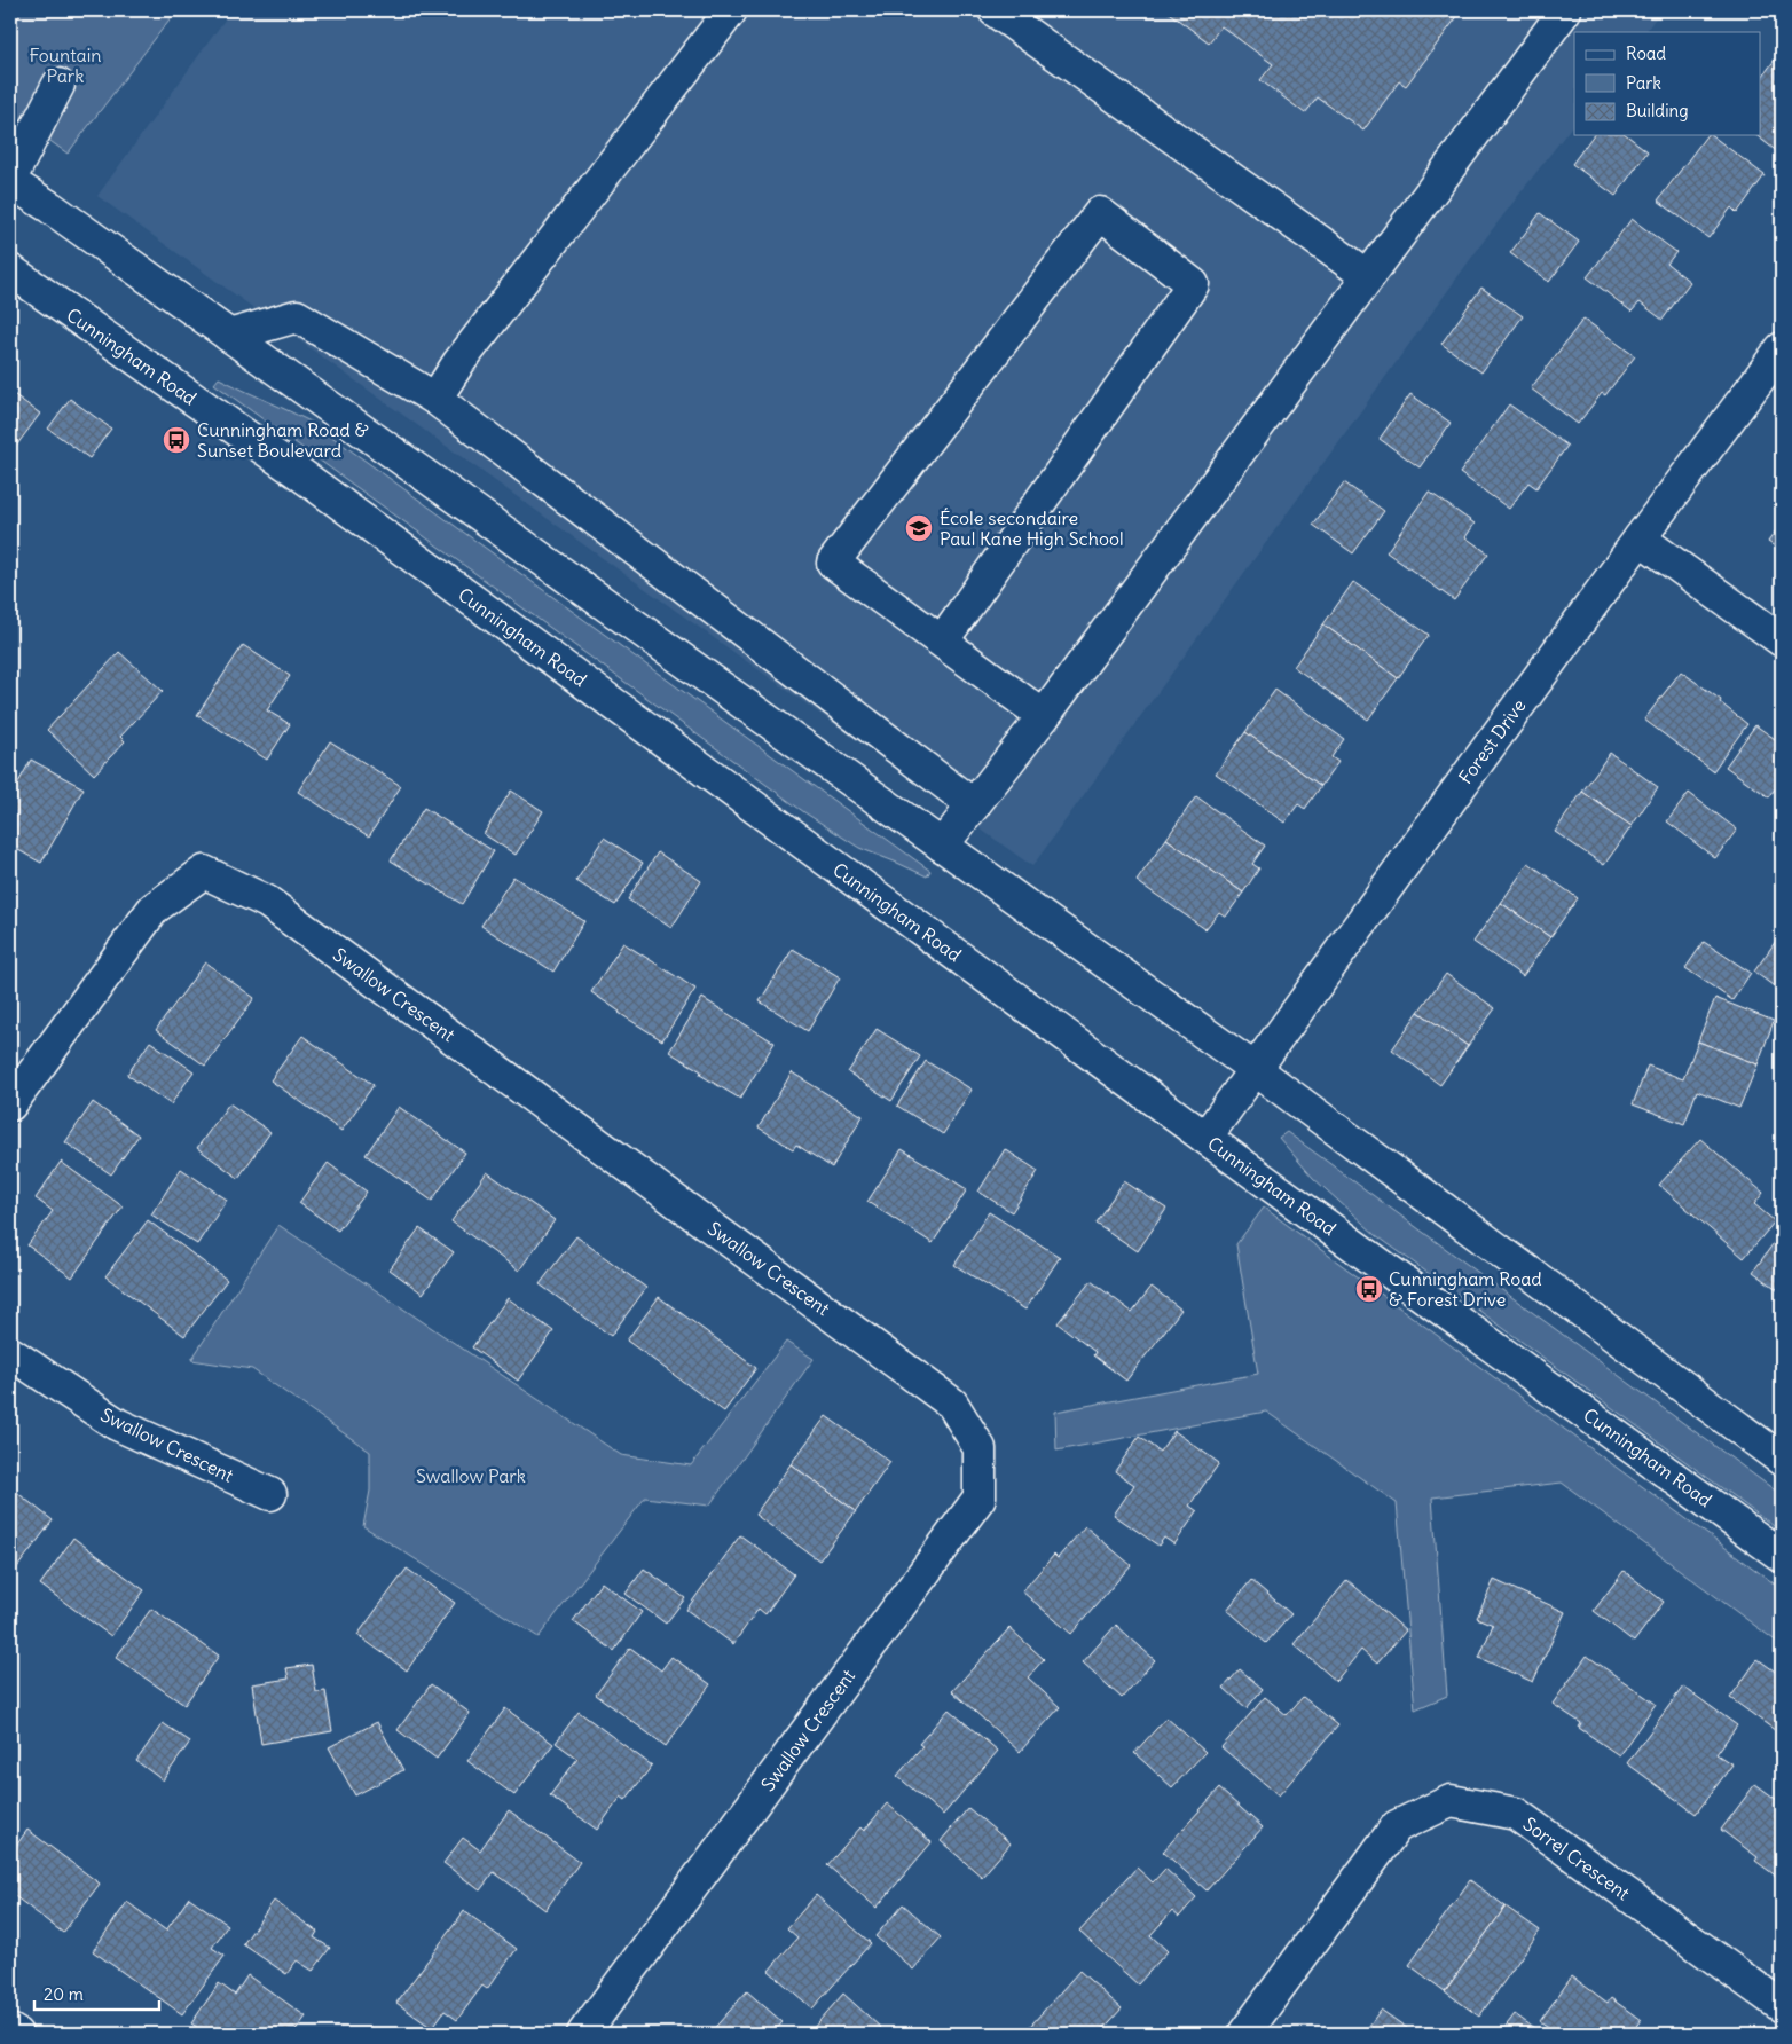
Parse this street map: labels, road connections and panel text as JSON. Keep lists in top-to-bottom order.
{
  "streets": {
    "main road": [
      "Cunningham Road",
      "Forest Drive",
      "Swallow Crescent",
      "Sorrel Crescent"
    ]
  },
  "crossings": [
    ["Cunningham Road", "Forest Drive"]
  ],
  "parks": ["Fountain Park", "Swallow Park"],
  "places": {
    "bus stop": ["Cunningham Road & Sunset Boulevard", "Cunningham Road & Forest Drive"],
    "school or university": ["École secondaire Paul Kane High School"]
  },
  "legend": ["Road", "Park", "Building"],
  "scale_bar": "20 m"
}
